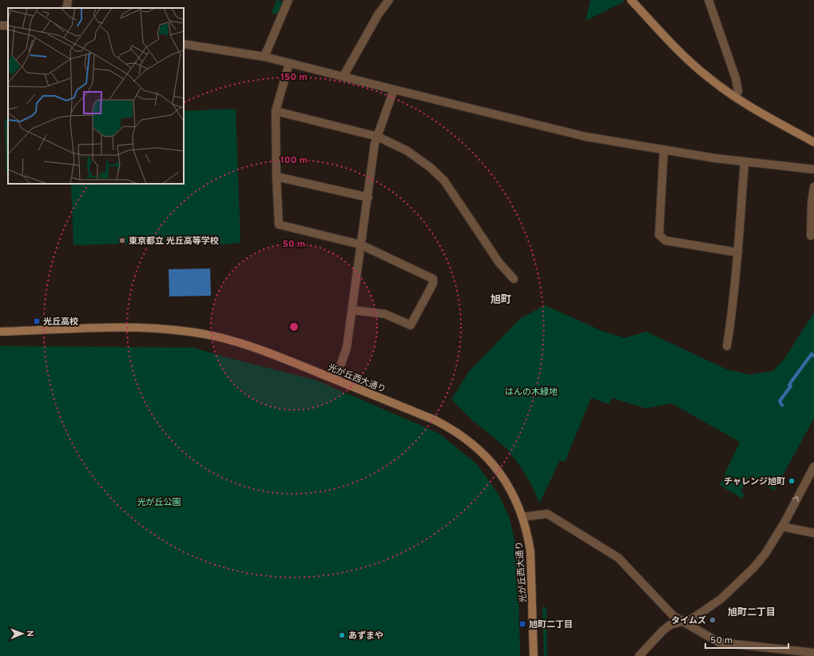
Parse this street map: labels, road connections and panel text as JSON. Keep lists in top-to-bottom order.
{
  "streets": {
    "street": ["光が丘西大通り"]
  },
  "districts": ["旭町", "旭町二丁目"],
  "parks": ["はんの木緑地", "光が丘公園"],
  "places": {
    "other": [
      "東京都立 光丘高等学校",
      "チャレンジ旭町",
      "タイムズ",
      "あずまや"
    ],
    "transit": ["光丘高校", "旭町二丁目"]
  },
  "scale_bar": "50 m",
  "north": "right",
  "rings": ["150 m", "100 m", "50 m"]
}
